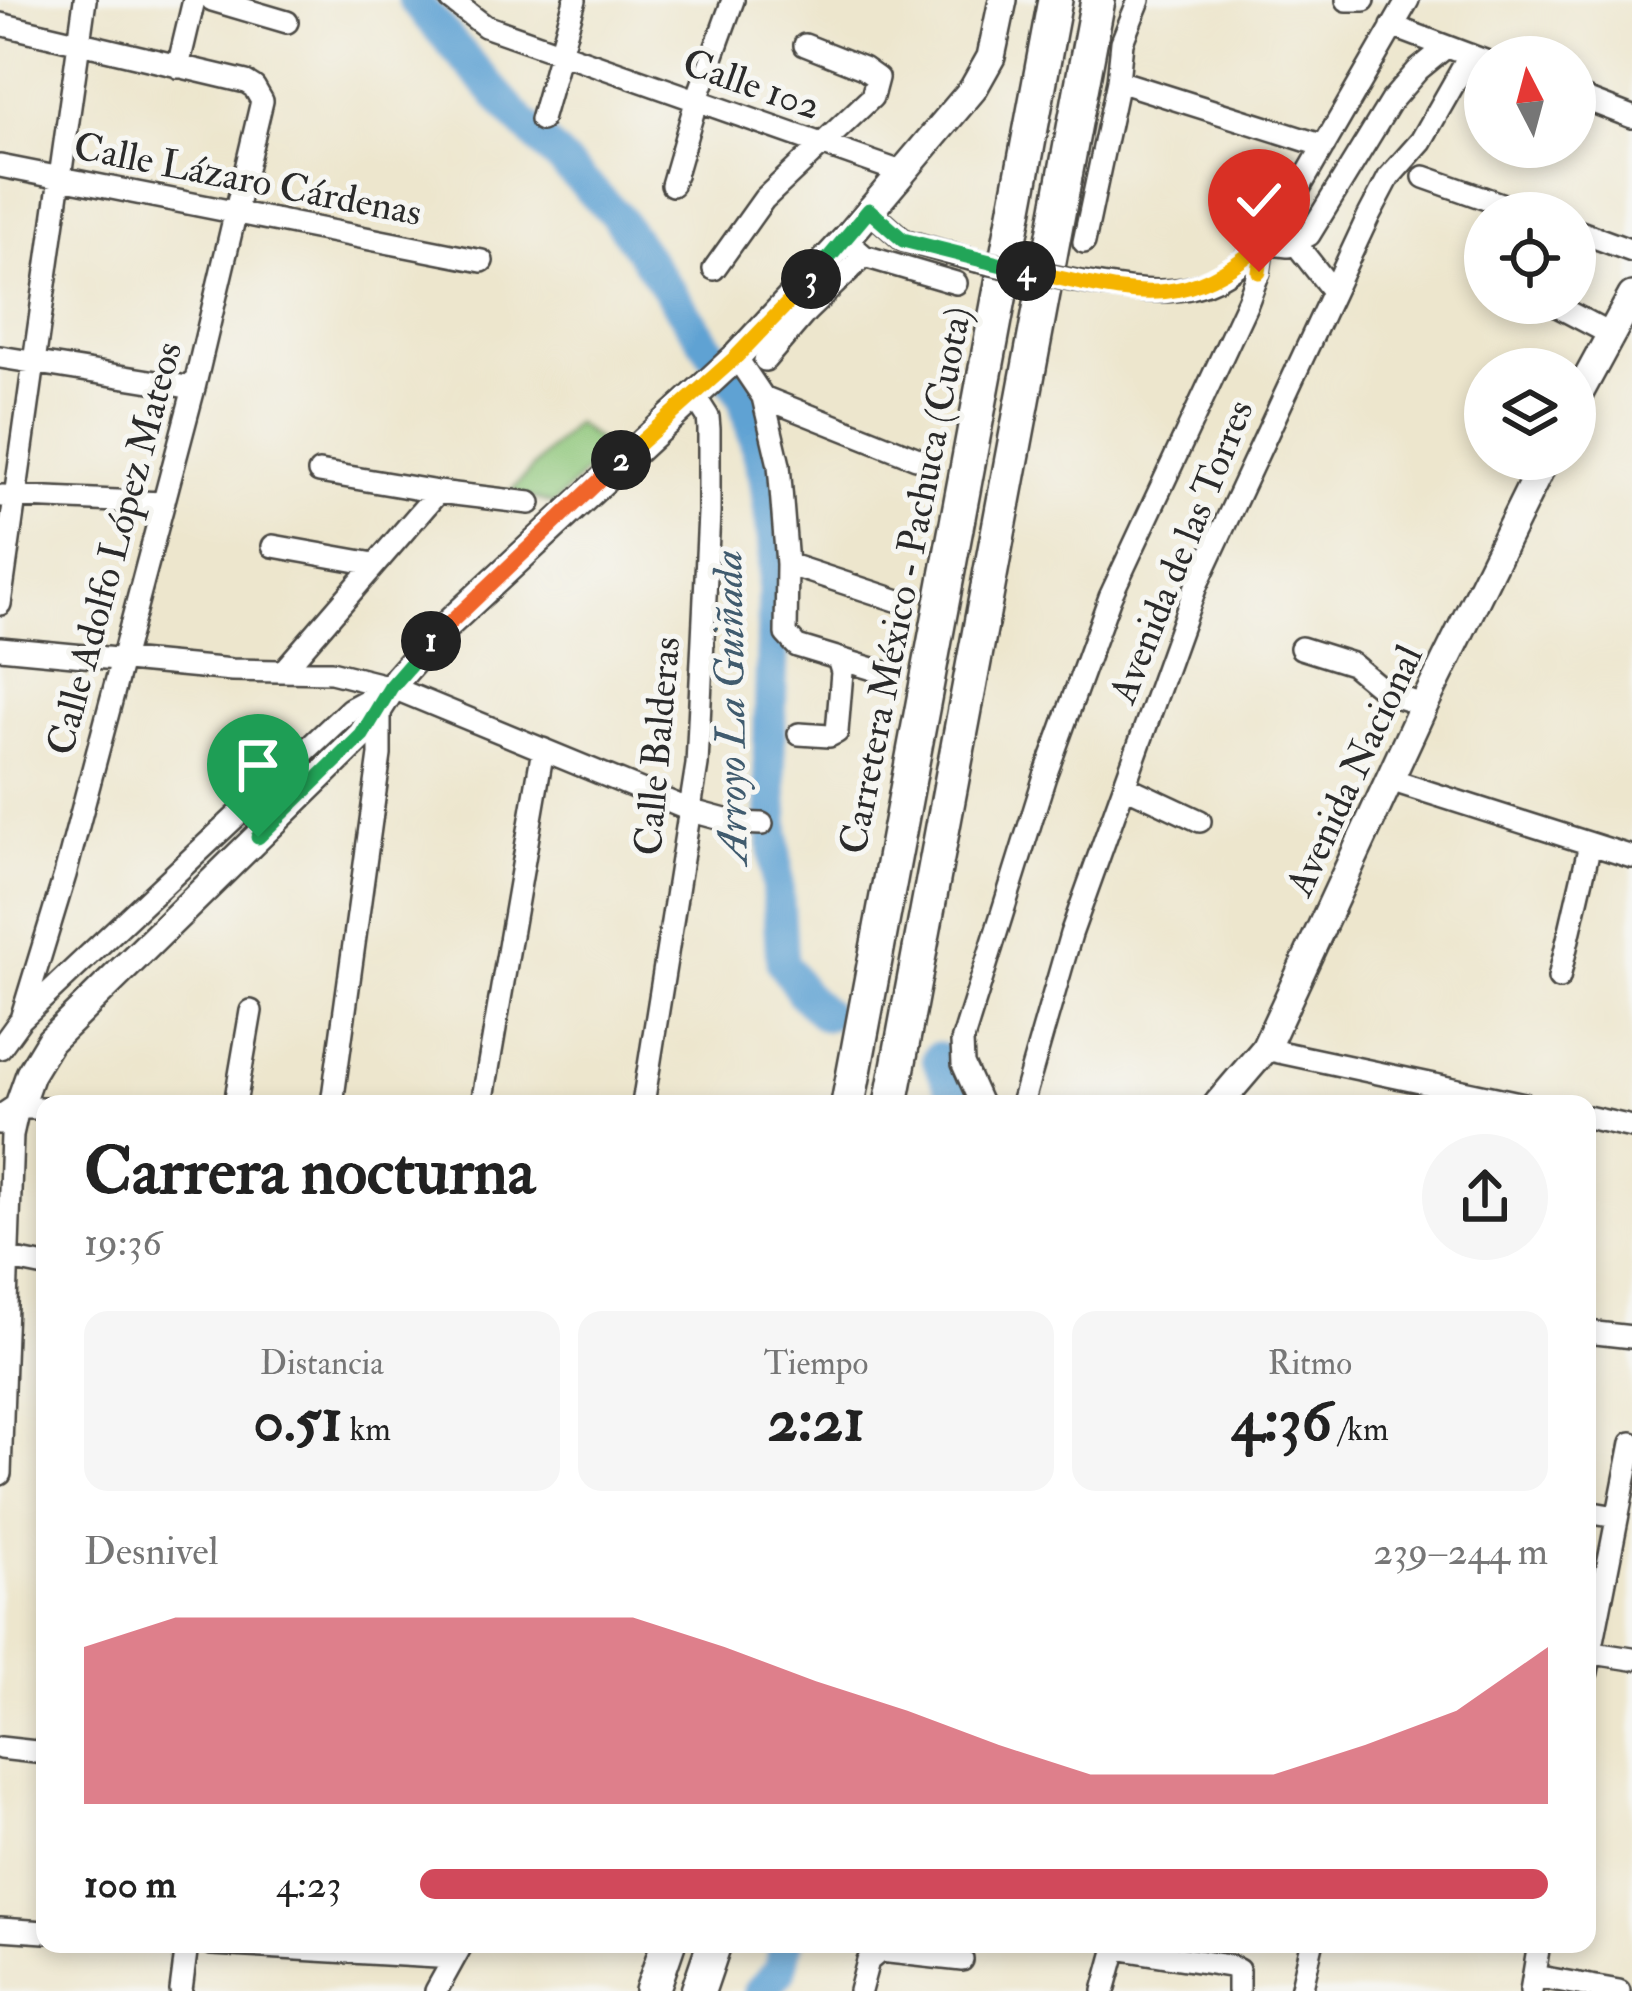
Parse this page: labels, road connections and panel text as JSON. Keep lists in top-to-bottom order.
{
  "streets": {
    "highway": ["Carretera México - Pachuca (Cuota)"],
    "main road": ["Avenida Nacional"],
    "street": [
      "Calle 102",
      "Calle Lázaro Cárdenas",
      "Calle Adolfo López Mateos",
      "Avenida de las Torres",
      "Calle Balderas"
    ]
  },
  "crossings": [
    ["Calle Lázaro Cárdenas", "Calle Adolfo López Mateos"]
  ],
  "water": ["Arroyo La Guiñada"],
  "north": "top",
  "page": {
    "pins": [
      "4",
      "3",
      "2",
      "1"
    ],
    "heading": ["Carrera nocturna", "19:36"],
    "stats": [
      ["Distancia", "0.51 km"],
      ["Tiempo", "2:21"],
      ["Ritmo", "4:36 /km"]
    ],
    "chart": ["Desnivel", "239–244 m"],
    "list": [
      {
        "name": "100 m",
        "note": "4:23"
      }
    ]
  }
}
